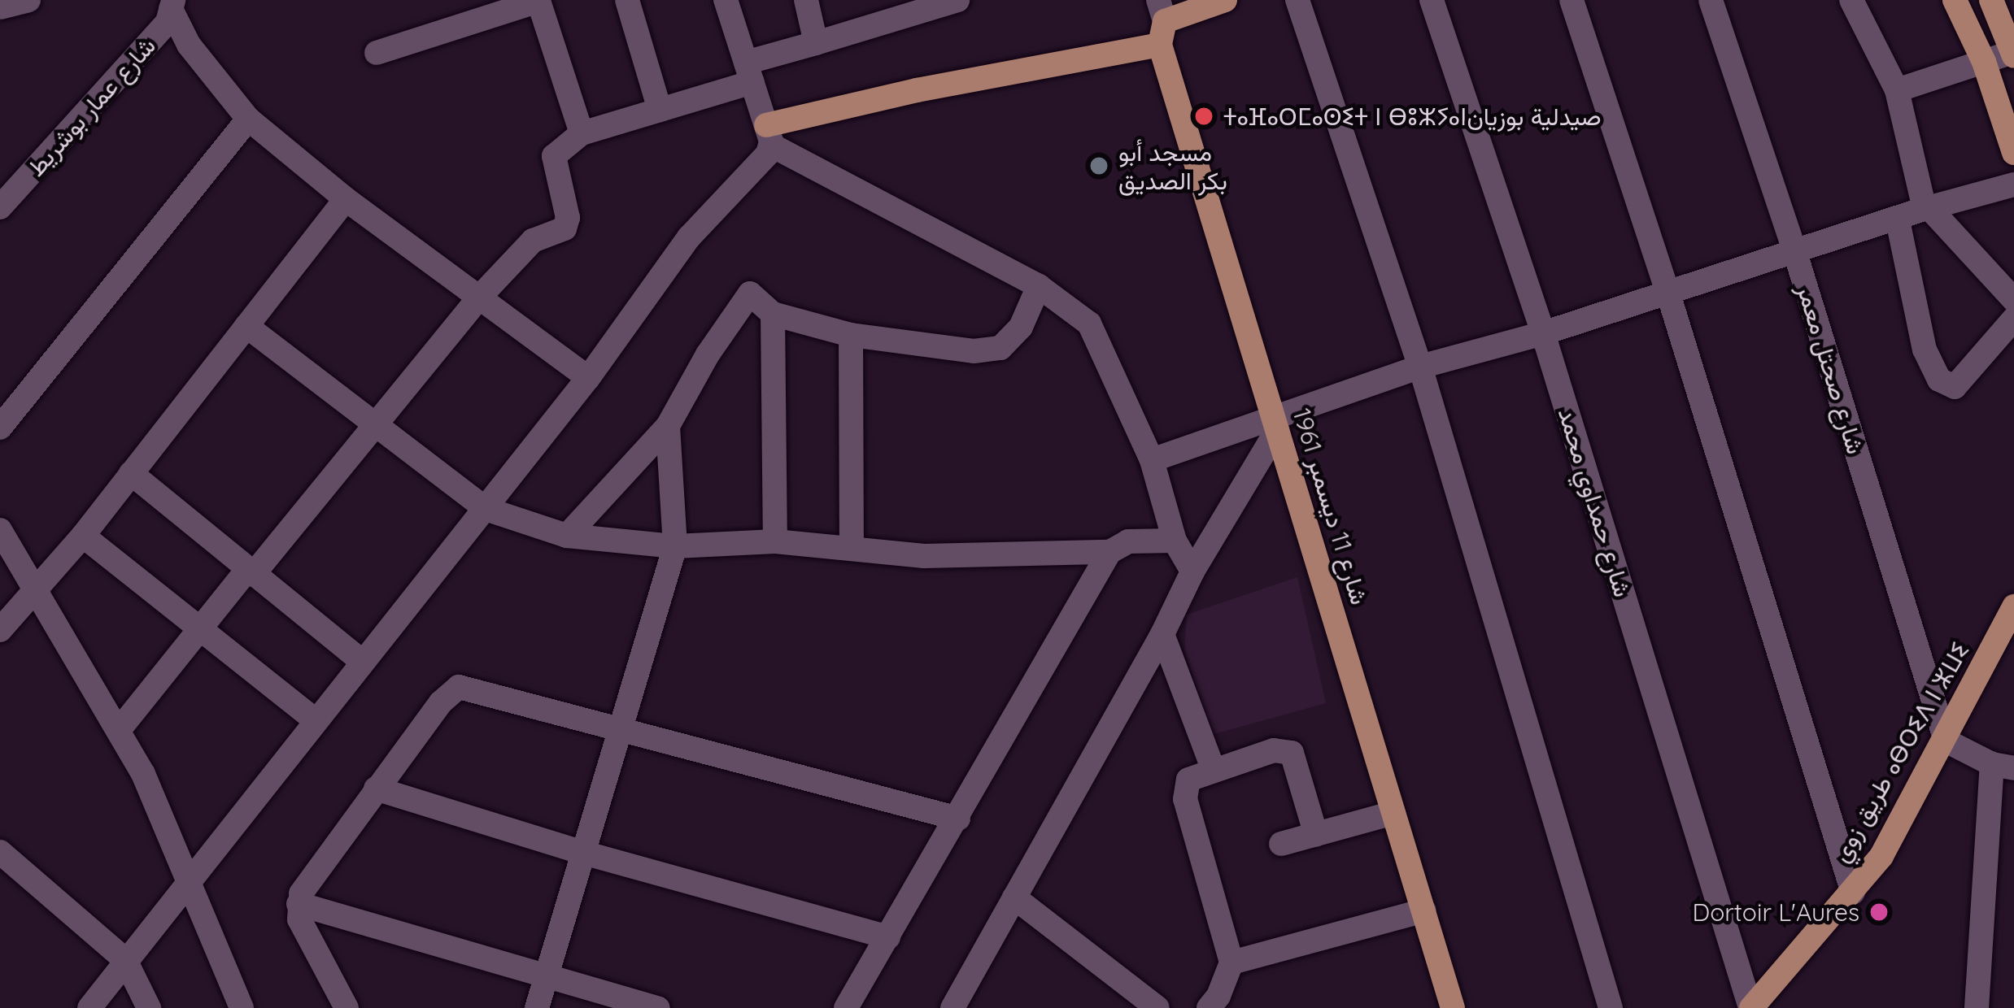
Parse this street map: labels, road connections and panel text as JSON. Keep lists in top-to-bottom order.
{
  "streets": {
    "main road": ["شارع 11 ديسمبر 1961", "طريق زوي ⴰⴱⵔⵉⴷ ⵏ ⵣⵡⵉ"],
    "street": ["شارع عمار بوشريط", "شارع صحتل معمر", "شارع حمداوي محمد"]
  },
  "crossings": [
    ["شارع صحتل معمر", "طريق زوي ⴰⴱⵔⵉⴷ ⵏ ⵣⵡⵉ"],
    ["شارع حمداوي محمد", "طريق زوي ⴰⴱⵔⵉⴷ ⵏ ⵣⵡⵉ"]
  ],
  "places": ["ⵜⴰⴼⴰⵔⵎⴰⵙⵉⵜ ⵏ ⴱⵓⵣⵢⴰⵏصيدلية بوزيان", "مسجد أبو بكر الصديق", "Dortoir L'Aures"]
}
